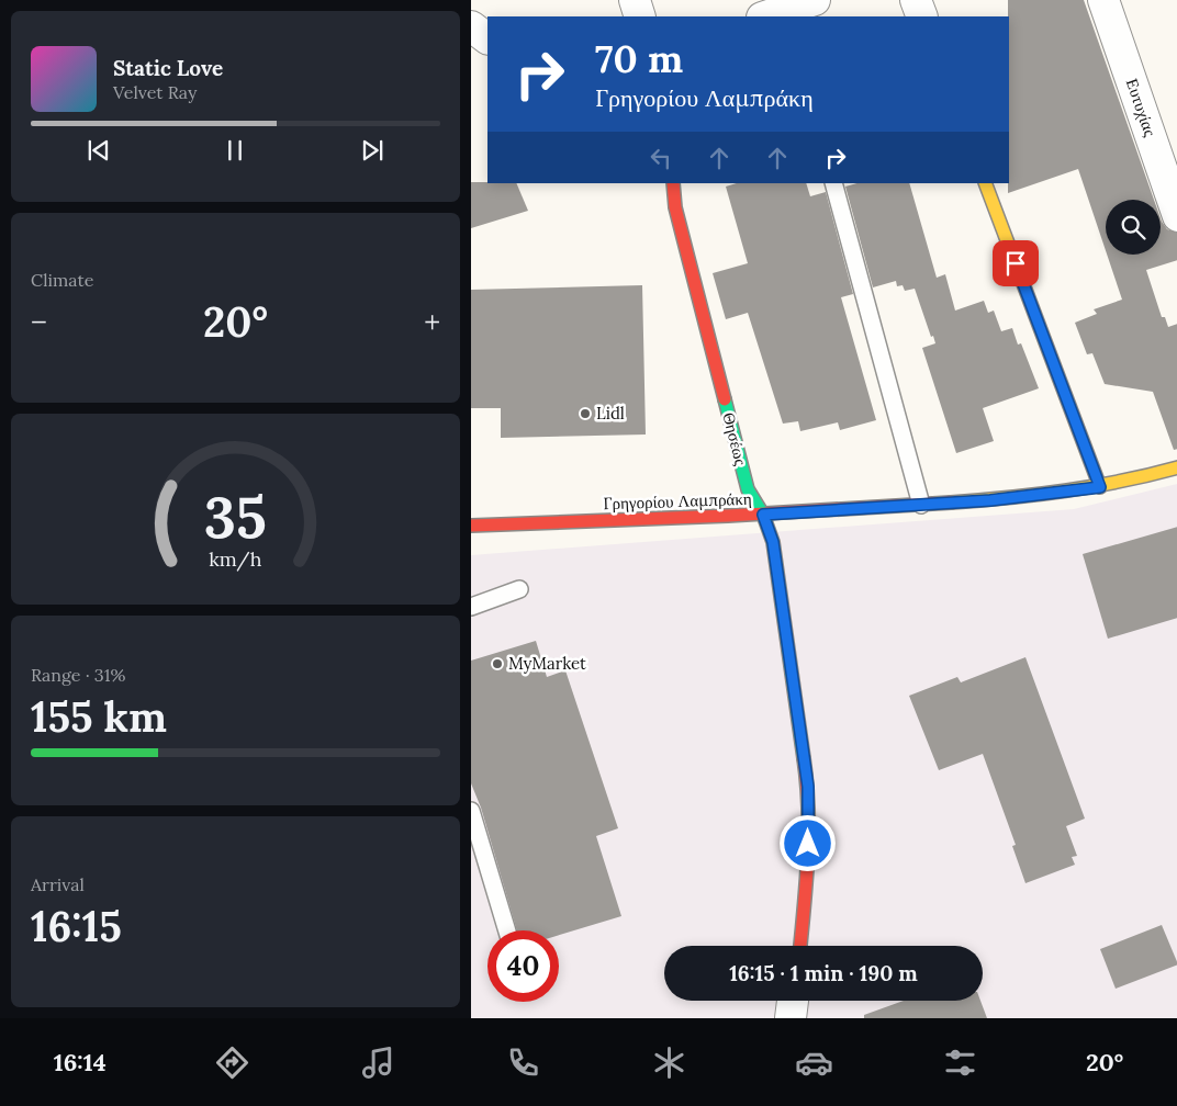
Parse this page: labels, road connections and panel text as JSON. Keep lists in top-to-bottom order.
{
  "streets": {
    "street": ["Ευτυχίας", "Θησέως", "Γρηγορίου Λαμπράκη"]
  },
  "crossings": [
    ["Θησέως", "Γρηγορίου Λαμπράκη"]
  ],
  "places": ["Lidl", "MyMarket"],
  "page": {
    "turn": ["70 m", "Γρηγορίου Λαμπράκη"],
    "song": ["Static Love", "Velvet Ray"],
    "tile": [
      "Climate",
      ["Range · 31%", "155 km"],
      ["Arrival", "16:15"]
    ],
    "heat": ["−", "20°", "+"],
    "limit": "40",
    "trip": "16:15 · 1 min · 190 m",
    "tabs": ["16:14", "20°"],
    "gauge": ["35", "km/h"]
  }
}
